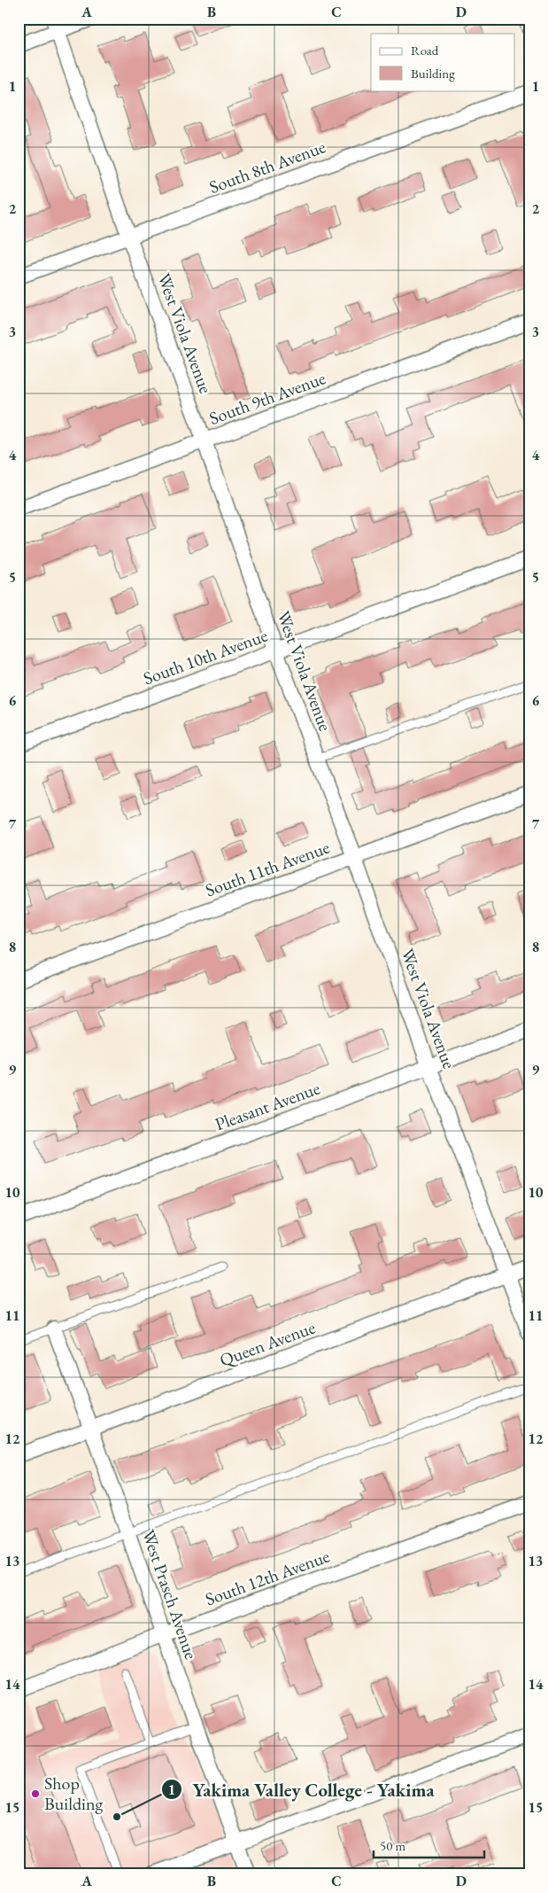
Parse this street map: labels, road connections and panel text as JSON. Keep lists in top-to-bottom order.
{
  "streets": {
    "street": [
      "South 8th Avenue",
      "West Viola Avenue",
      "South 9th Avenue",
      "South 10th Avenue",
      "South 11th Avenue",
      "Pleasant Avenue",
      "Queen Avenue",
      "South 12th Avenue",
      "West Prasch Avenue"
    ]
  },
  "crossings": [
    ["South 8th Avenue", "West Viola Avenue"],
    ["West Viola Avenue", "South 9th Avenue"],
    ["West Viola Avenue", "South 10th Avenue"],
    ["West Viola Avenue", "South 11th Avenue"],
    ["West Viola Avenue", "Pleasant Avenue"],
    ["West Viola Avenue", "Queen Avenue"],
    ["Queen Avenue", "West Prasch Avenue"],
    ["South 12th Avenue", "West Prasch Avenue"]
  ],
  "places": ["Shop Building", "Yakima Valley College - Yakima"],
  "legend": ["Road", "Building"],
  "scale_bar": "50 m",
  "grid": {
    "columns": [
      "A",
      "B",
      "C",
      "D"
    ],
    "rows": [
      "1",
      "2",
      "3",
      "4",
      "5",
      "6",
      "7",
      "8",
      "9",
      "10",
      "11",
      "12",
      "13",
      "14",
      "15"
    ]
  }
}
